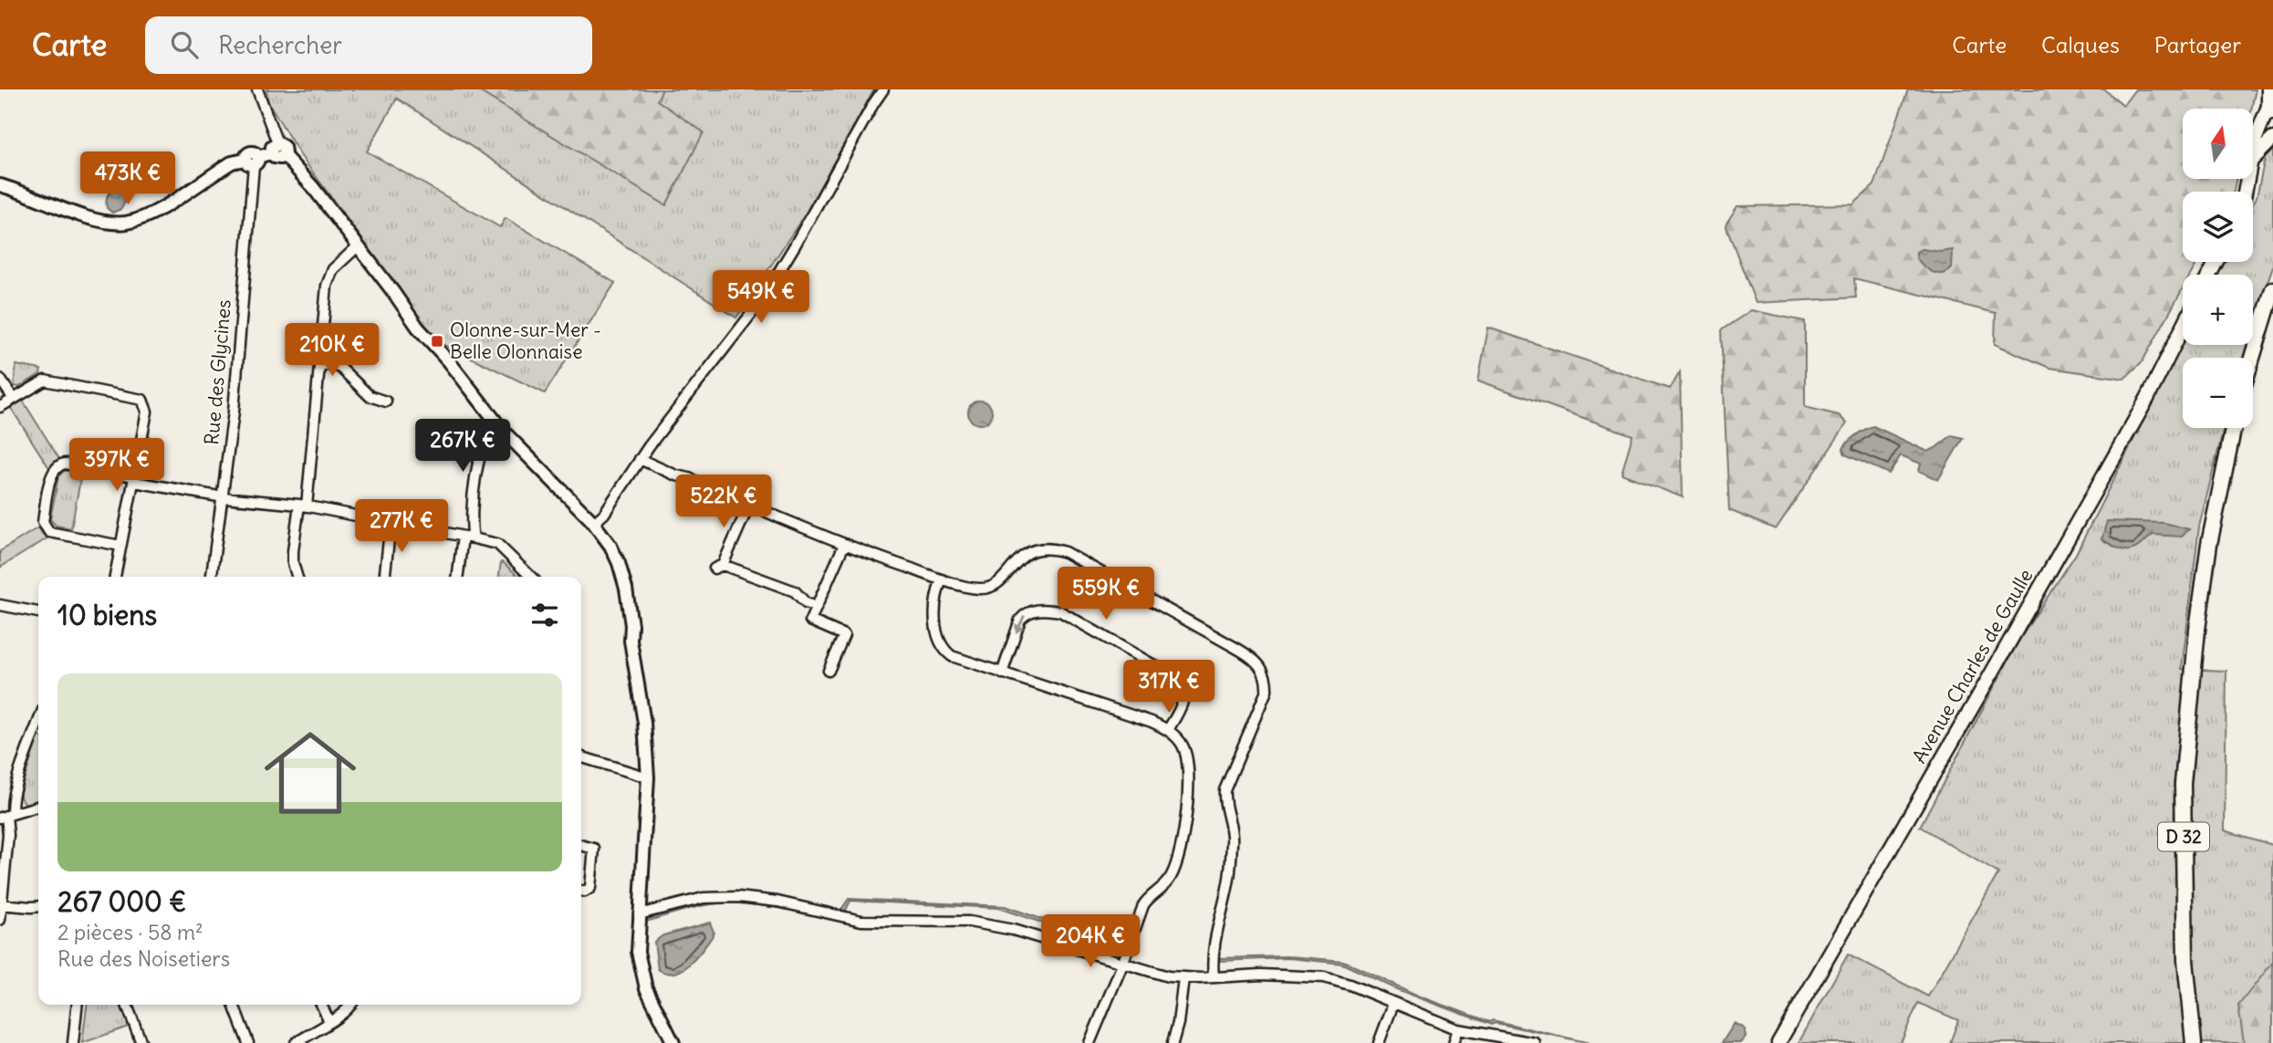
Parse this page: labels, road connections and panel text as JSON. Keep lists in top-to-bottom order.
{
  "streets": {
    "main road": ["Avenue Charles de Gaulle", "D 32"],
    "street": ["Rue des Glycines"]
  },
  "places": {
    "transit": ["Olonne-sur-Mer - Belle Olonnaise"]
  },
  "north": "top",
  "page": {
    "header": "Carte",
    "search": "Rechercher",
    "nav": ["Carte", "Calques", "Partager"],
    "map_buttons": ["+", "−"],
    "price": [
      "473K €",
      "549K €",
      "210K €",
      "267K €",
      "397K €",
      "522K €",
      "277K €",
      "559K €",
      "317K €",
      "204K €"
    ],
    "heading": "10 biens",
    "list": [
      {
        "name": "267 000 €",
        "note": "2 pièces · 58 m² · Rue des Noisetiers"
      }
    ]
  }
}
